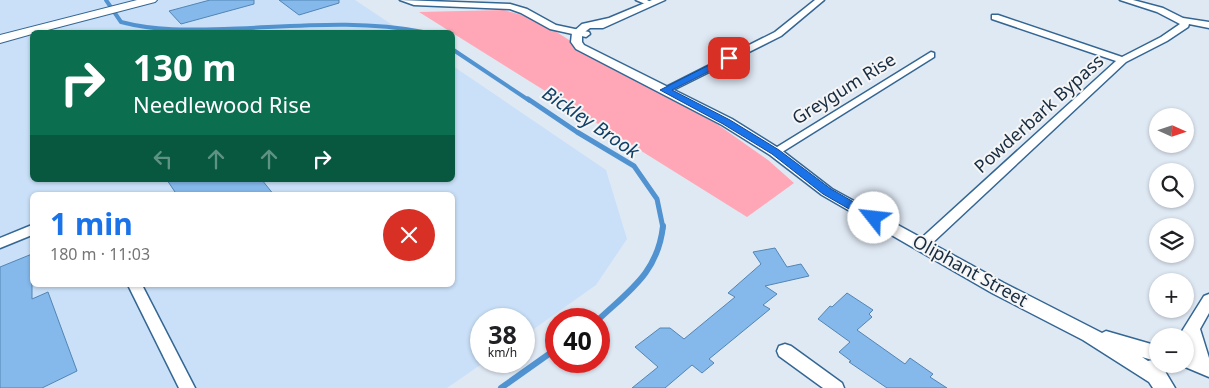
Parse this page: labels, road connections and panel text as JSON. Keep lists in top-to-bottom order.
{
  "streets": {
    "street": ["Greygum Rise", "Powderbark Bypass", "Oliphant Street"]
  },
  "crossings": [
    ["Greygum Rise", "Oliphant Street"],
    ["Powderbark Bypass", "Oliphant Street"]
  ],
  "water": ["Bickley Brook"],
  "north": "right",
  "page": {
    "turn": ["130 m", "Needlewood Rise"],
    "map_buttons": ["+", "−"],
    "heading": ["1 min", "180 m · 11:03"],
    "speed": "38 km/h",
    "limit": "40"
  }
}
